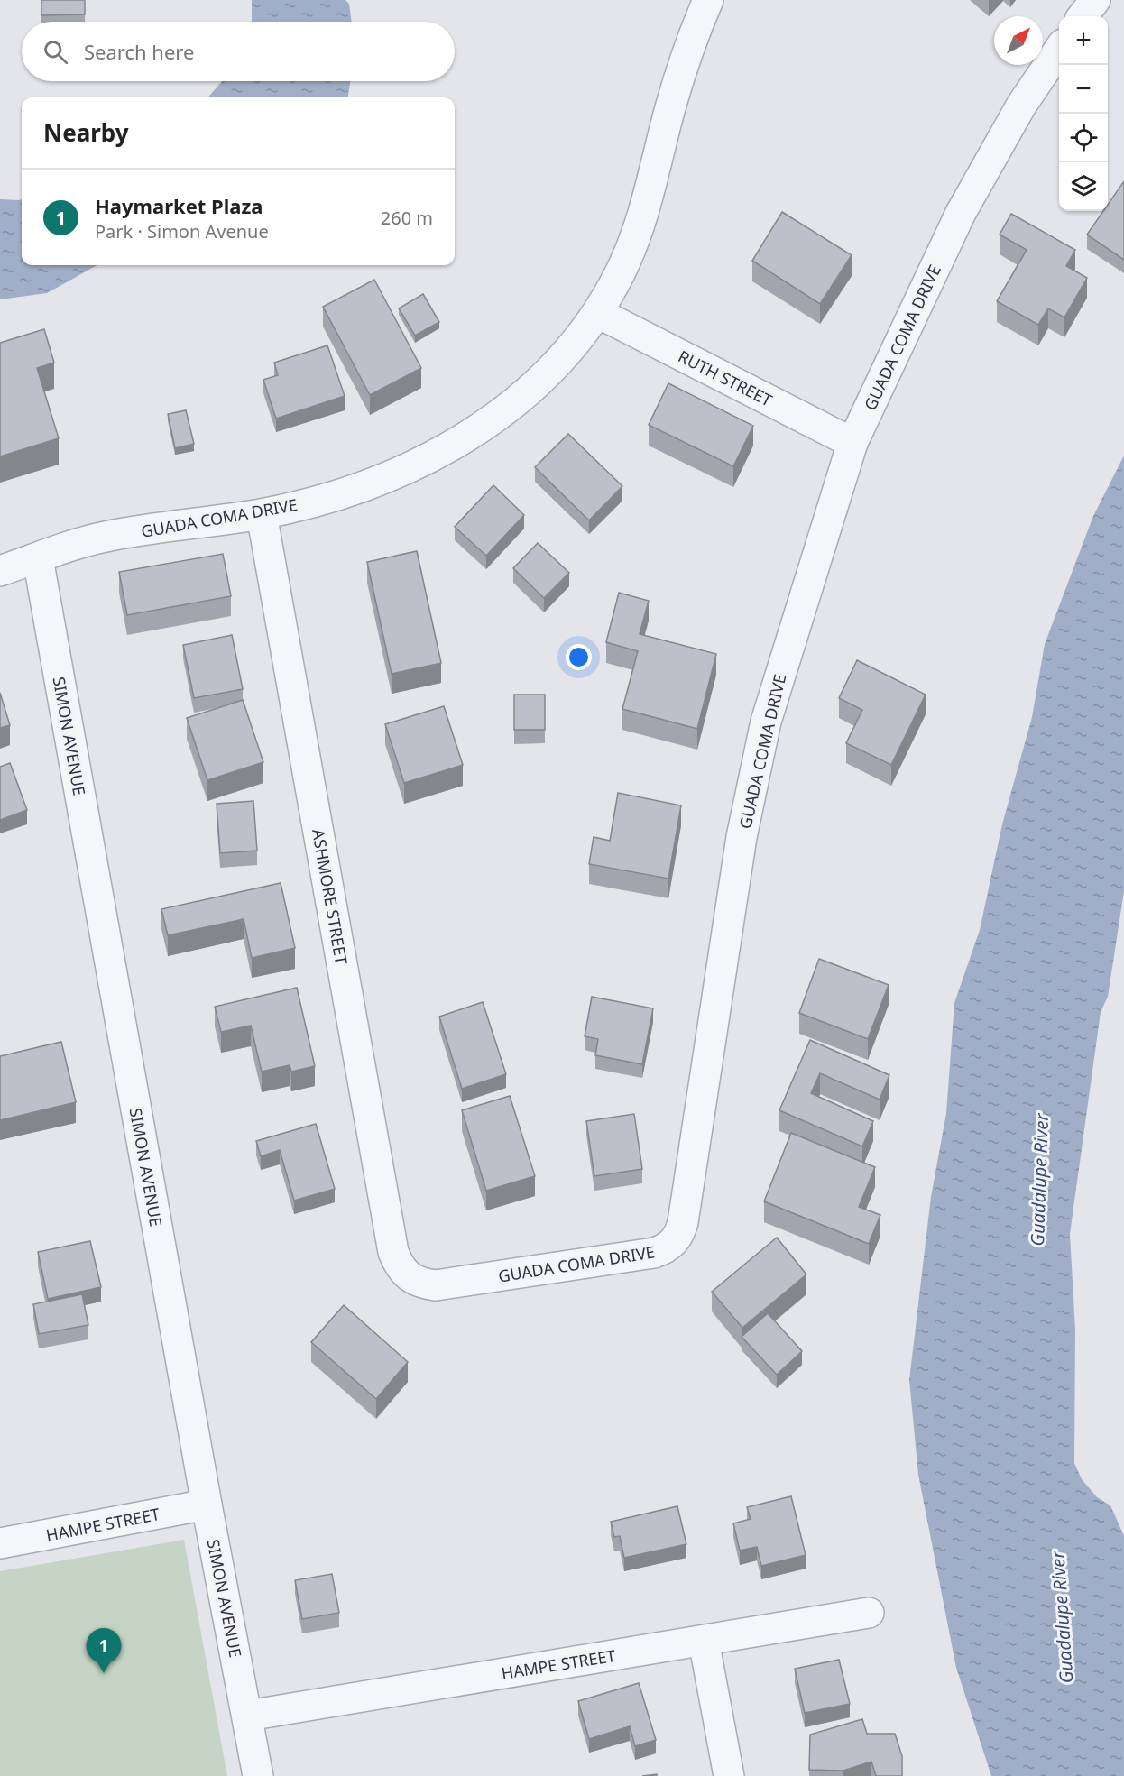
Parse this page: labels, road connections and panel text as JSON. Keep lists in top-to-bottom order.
{
  "streets": {
    "street": [
      "GUADA COMA DRIVE",
      "RUTH STREET",
      "SIMON AVENUE",
      "ASHMORE STREET",
      "HAMPE STREET"
    ]
  },
  "crossings": [
    ["GUADA COMA DRIVE", "RUTH STREET"],
    ["GUADA COMA DRIVE", "SIMON AVENUE"],
    ["GUADA COMA DRIVE", "ASHMORE STREET"],
    ["SIMON AVENUE", "HAMPE STREET"]
  ],
  "water": ["Guadalupe River"],
  "north": "top right",
  "page": {
    "map_buttons": ["+", "−"],
    "search": "Search here",
    "heading": "Nearby",
    "list": [
      {
        "mark": "1",
        "name": "Haymarket Plaza",
        "note": "Park · Simon Avenue",
        "value": "260 m"
      }
    ],
    "pins": "1"
  }
}
